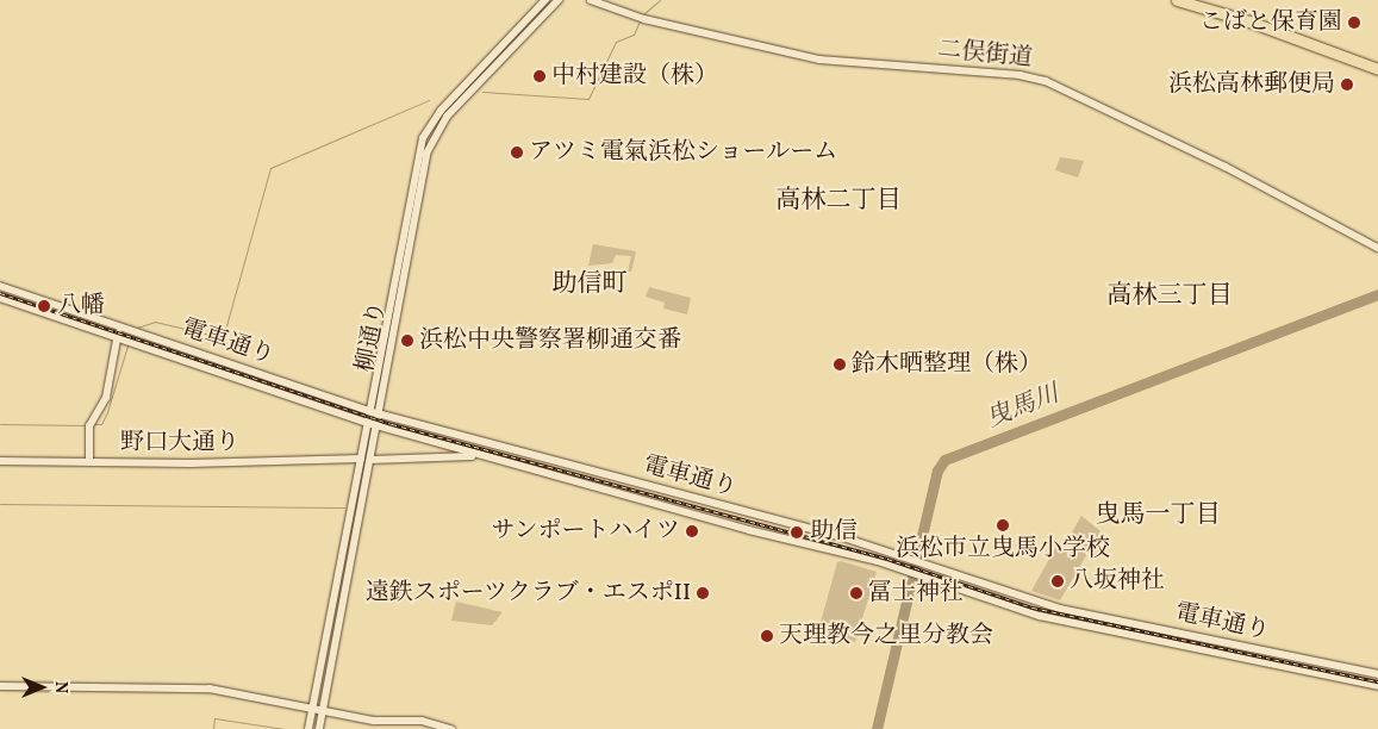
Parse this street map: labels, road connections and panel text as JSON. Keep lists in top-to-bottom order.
{
  "streets": {
    "street": [
      "二俣街道",
      "柳通り",
      "電車通り",
      "野口大通り"
    ]
  },
  "crossings": [
    ["柳通り", "電車通り"],
    ["柳通り", "野口大通り"]
  ],
  "districts": [
    "高林二丁目",
    "助信町",
    "高林三丁目",
    "曳馬一丁目"
  ],
  "water": ["曳馬川"],
  "places": [
    "こばと保育園",
    "中村建設（株）",
    "浜松高林郵便局",
    "アツミ電氣浜松ショールーム",
    "八幡",
    "浜松中央警察署柳通交番",
    "鈴木晒整理（株）",
    "浜松市立曳馬小学校",
    "サンポートハイツ",
    "助信",
    "八坂神社",
    "遠鉄スポーツクラブ・エスポII",
    "冨士神社",
    "天理教今之里分教会"
  ],
  "north": "right"
}
